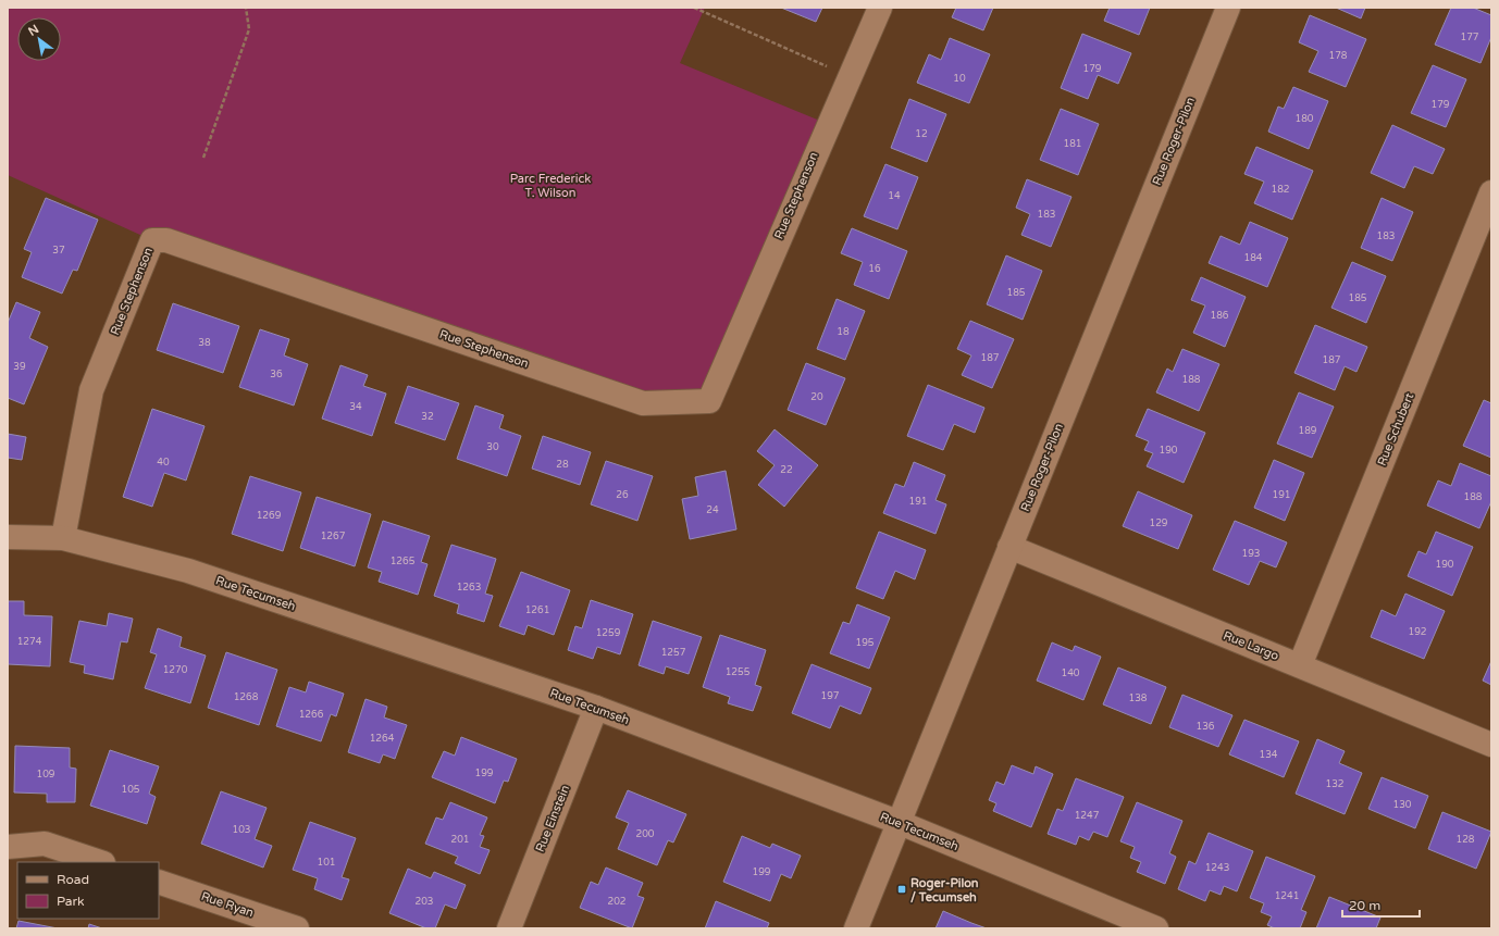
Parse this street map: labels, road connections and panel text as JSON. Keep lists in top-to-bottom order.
{
  "streets": {
    "street": [
      "Rue Roger-Pilon",
      "Rue Stephenson",
      "Rue Schubert",
      "Rue Tecumseh",
      "Rue Largo",
      "Rue Einstein",
      "Rue Ryan"
    ]
  },
  "crossings": [
    ["Rue Roger-Pilon", "Rue Tecumseh"],
    ["Rue Roger-Pilon", "Rue Largo"],
    ["Rue Stephenson", "Rue Tecumseh"],
    ["Rue Schubert", "Rue Largo"],
    ["Rue Tecumseh", "Rue Einstein"]
  ],
  "parks": ["Parc Frederick T. Wilson"],
  "places": {
    "transit": ["Roger-Pilon / Tecumseh"]
  },
  "house_numbers": [
    "177",
    "178",
    "179",
    "10",
    "179",
    "180",
    "12",
    "181",
    "182",
    "14",
    "183",
    "183",
    "37",
    "184",
    "16",
    "185",
    "185",
    "186",
    "18",
    "38",
    "187",
    "187",
    "39",
    "36",
    "188",
    "20",
    "34",
    "32",
    "189",
    "30",
    "190",
    "40",
    "28",
    "22",
    "26",
    "191",
    "188",
    "191",
    "24",
    "1269",
    "129",
    "1267",
    "193",
    "1265",
    "190",
    "1263",
    "1261",
    "192",
    "1259",
    "1274",
    "195",
    "1257",
    "1270",
    "1255",
    "140",
    "197",
    "1268",
    "138",
    "1266",
    "136",
    "1264",
    "134",
    "199",
    "109",
    "132",
    "105",
    "130",
    "1247",
    "103",
    "200",
    "201",
    "128",
    "101",
    "1243",
    "199",
    "1241",
    "203",
    "202"
  ],
  "legend": ["Road", "Park"],
  "scale_bar": "20 m",
  "north": "top left"
}
